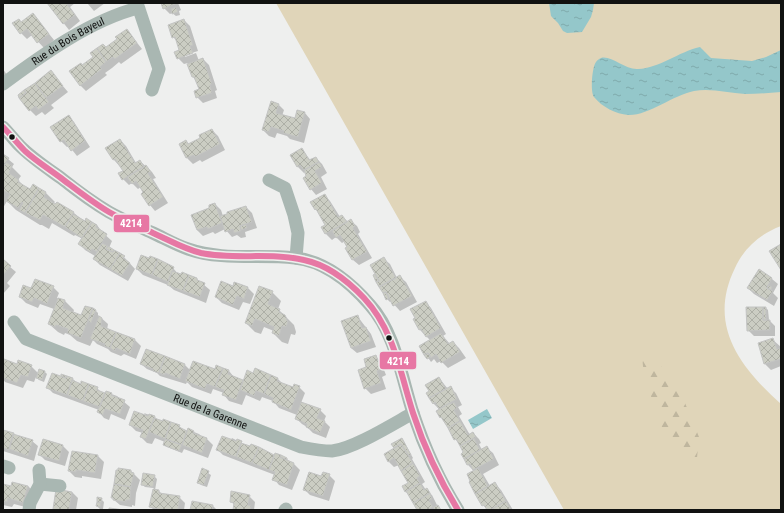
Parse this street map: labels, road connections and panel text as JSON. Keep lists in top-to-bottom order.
{
  "streets": {
    "street": ["Rue du Bois Bayeul", "Rue de la Garenne"]
  },
  "lines": ["transit line 4214"]
}
